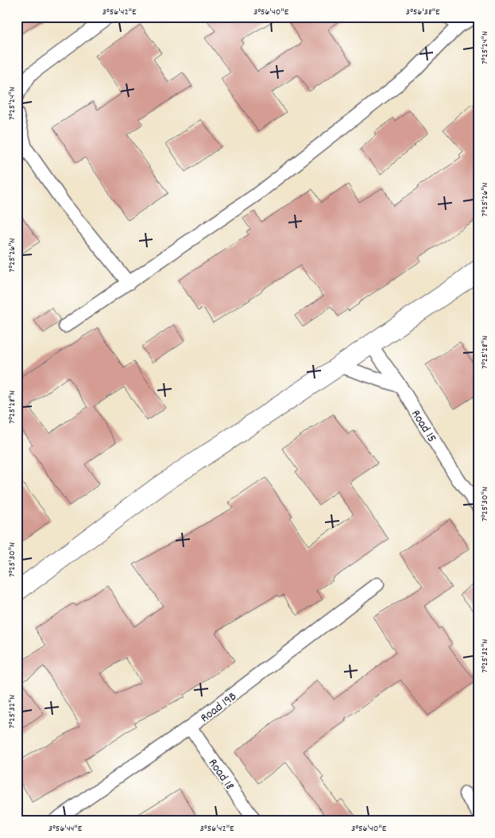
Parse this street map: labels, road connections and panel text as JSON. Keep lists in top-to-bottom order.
{
  "streets": {
    "street": ["Road 15", "Road 19B", "Road 18"]
  },
  "crossings": [
    ["Road 19B", "Road 18"]
  ],
  "coordinates": [
    "3°56'42\"E",
    "3°56'40\"E",
    "3°56'38\"E",
    "7°25'24\"N",
    "7°25'26\"N",
    "7°25'28\"N",
    "7°25'30\"N",
    "7°25'32\"N",
    "3°56'44\"E"
  ]
}
